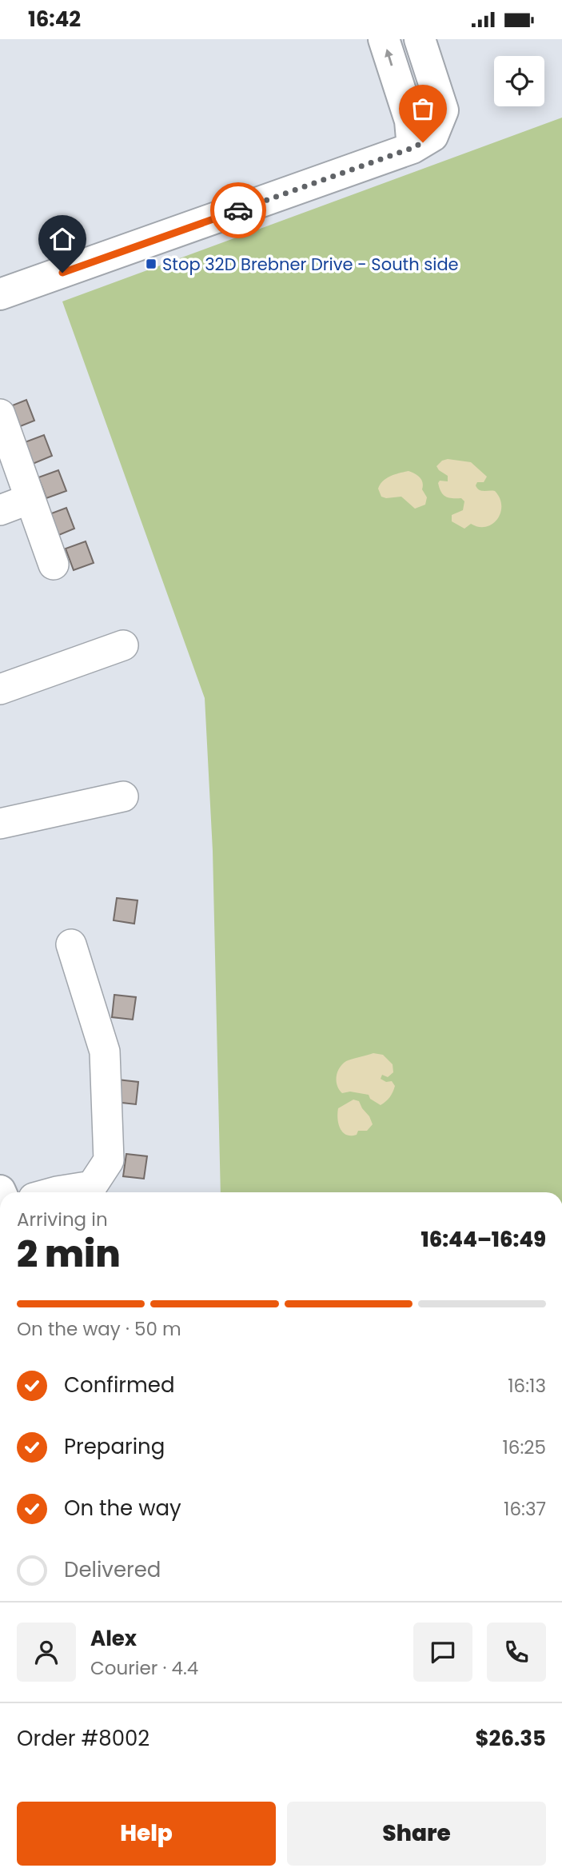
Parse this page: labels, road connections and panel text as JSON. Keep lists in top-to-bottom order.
{
  "places": {
    "transit": ["Stop 32D Brebner Drive - South side"]
  },
  "page": {
    "status": "16:42",
    "heading": ["2 min", "Arriving in", "16:44–16:49"],
    "panel": [
      "Alex",
      "Courier · 4.4",
      "Order #8002",
      "$26.35"
    ],
    "bar": "On the way · 50 m",
    "list": [
      ["Confirmed", "16:13"],
      ["Preparing", "16:25"],
      ["On the way", "16:37"],
      "Delivered"
    ],
    "buttons": ["Help", "Share"]
  }
}
